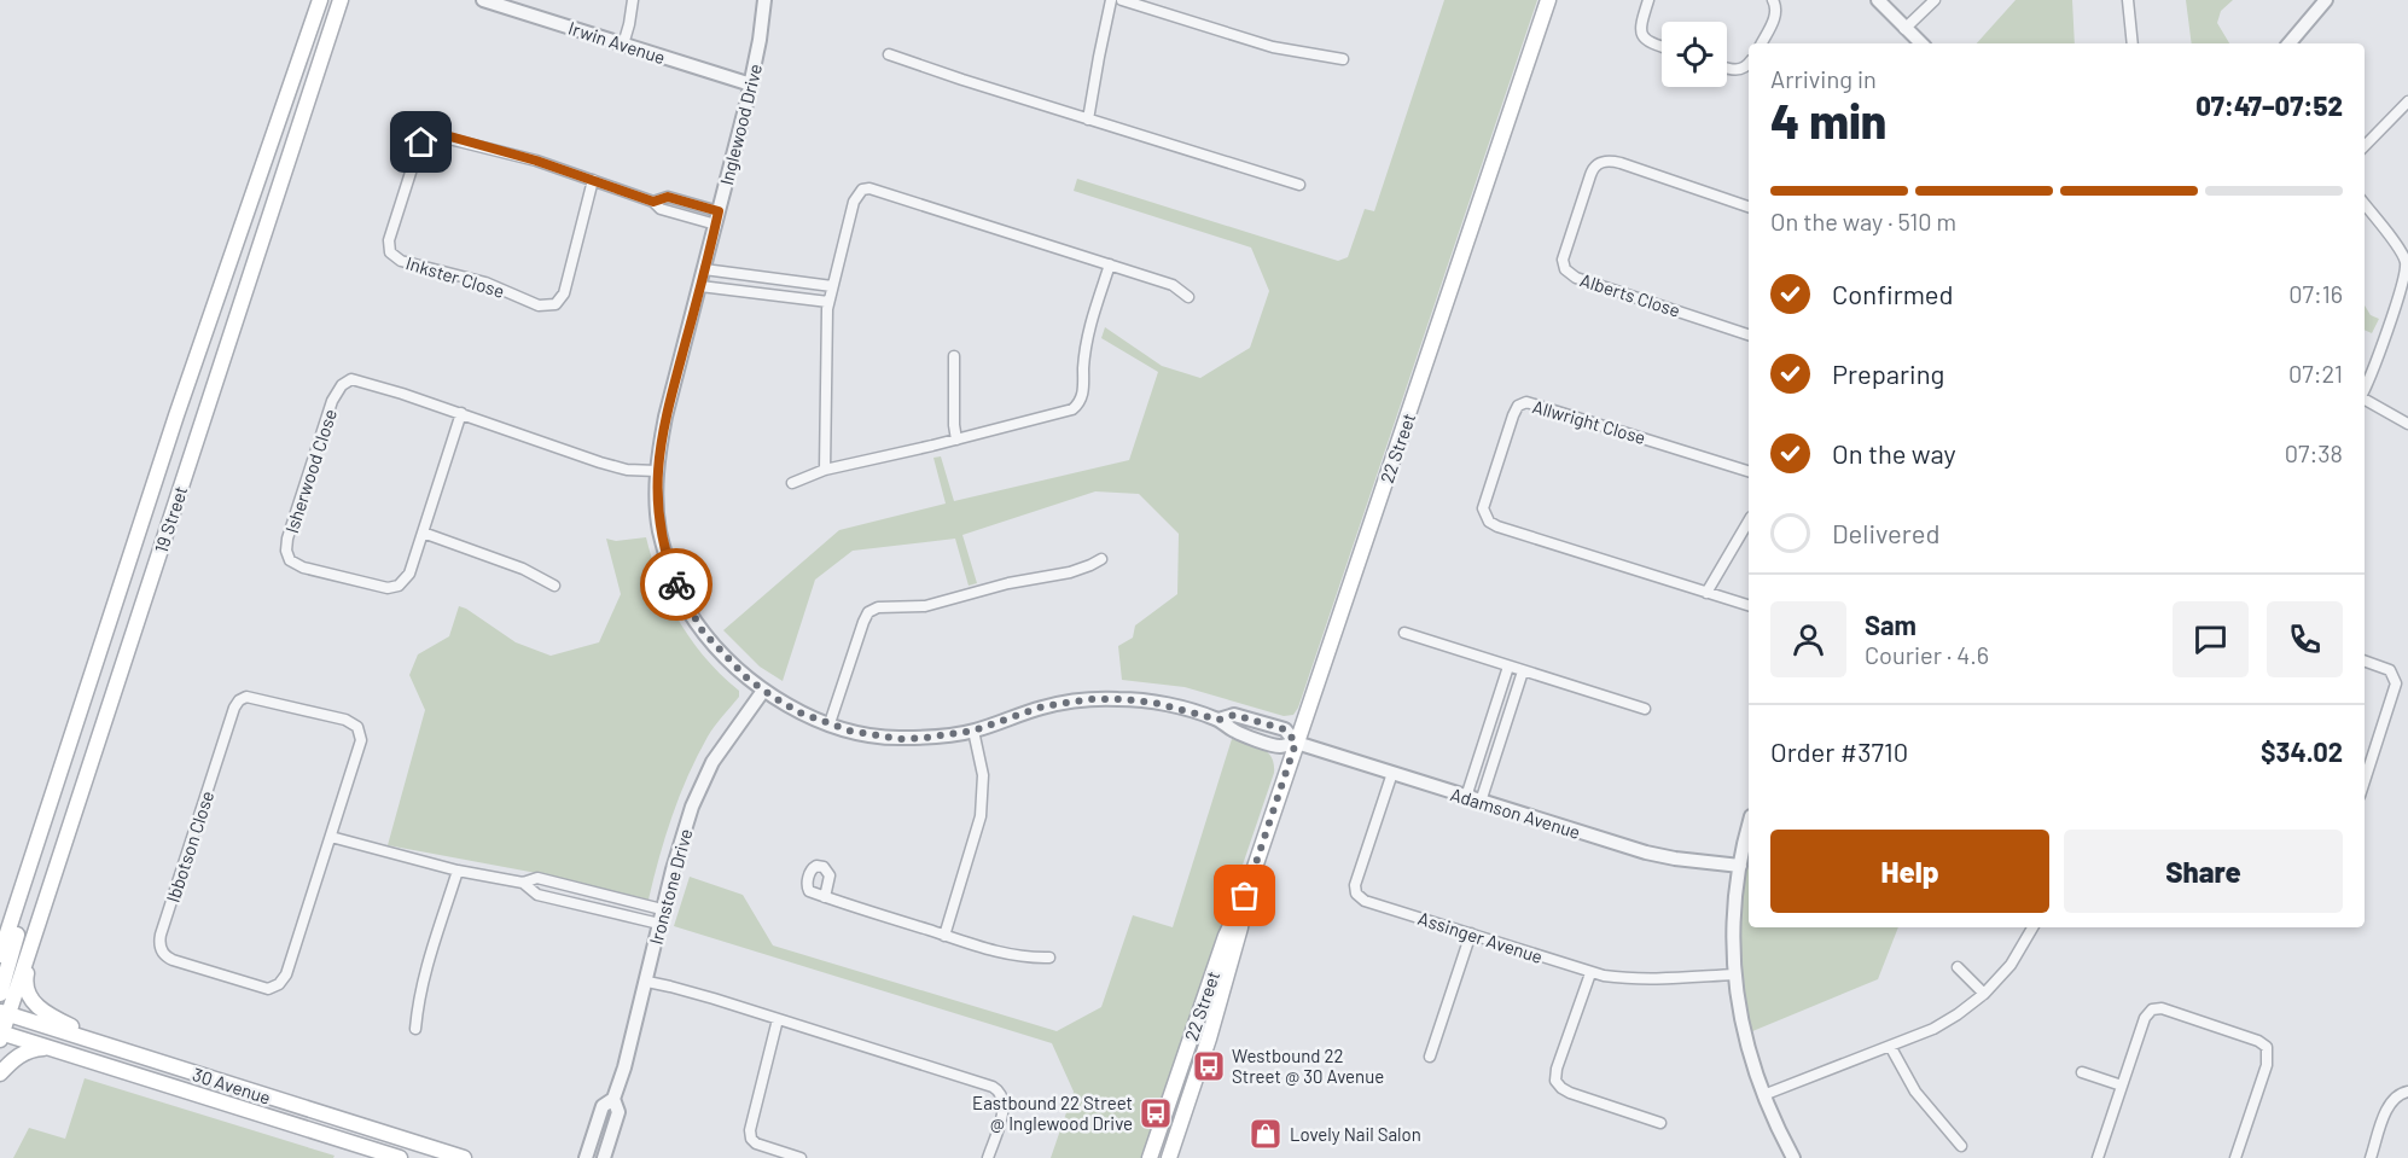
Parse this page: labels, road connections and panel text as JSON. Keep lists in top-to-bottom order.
{
  "streets": {
    "main road": ["22 Street", "19 Street", "30 Avenue"],
    "street": [
      "Irwin Avenue",
      "Inglewood Drive",
      "Inkster Close",
      "Alberts Close",
      "Allwright Close",
      "Isherwood Close",
      "Adamson Avenue",
      "Ibbotson Close",
      "Ironstone Drive",
      "Assinger Avenue"
    ]
  },
  "crossings": [
    ["Irwin Avenue", "Inglewood Drive"],
    ["Inglewood Drive", "Inkster Close"],
    ["Inglewood Drive", "22 Street"],
    ["Inglewood Drive", "Isherwood Close"],
    ["Inglewood Drive", "Adamson Avenue"],
    ["Inglewood Drive", "Ironstone Drive"],
    ["22 Street", "Adamson Avenue"],
    ["19 Street", "30 Avenue"],
    ["Adamson Avenue", "Assinger Avenue"]
  ],
  "places": {
    "bus stop": ["Westbound 22 Street @ 30 Avenue", "Eastbound 22 Street @ Inglewood Drive"],
    "shop": ["Lovely Nail Salon"]
  },
  "page": {
    "heading": ["4 min", "Arriving in", "07:47–07:52"],
    "panel": [
      "Sam",
      "Courier · 4.6",
      "Order #3710",
      "$34.02"
    ],
    "bar": "On the way · 510 m",
    "list": [
      ["Confirmed", "07:16"],
      ["Preparing", "07:21"],
      ["On the way", "07:38"],
      "Delivered"
    ],
    "buttons": ["Help", "Share"]
  }
}
